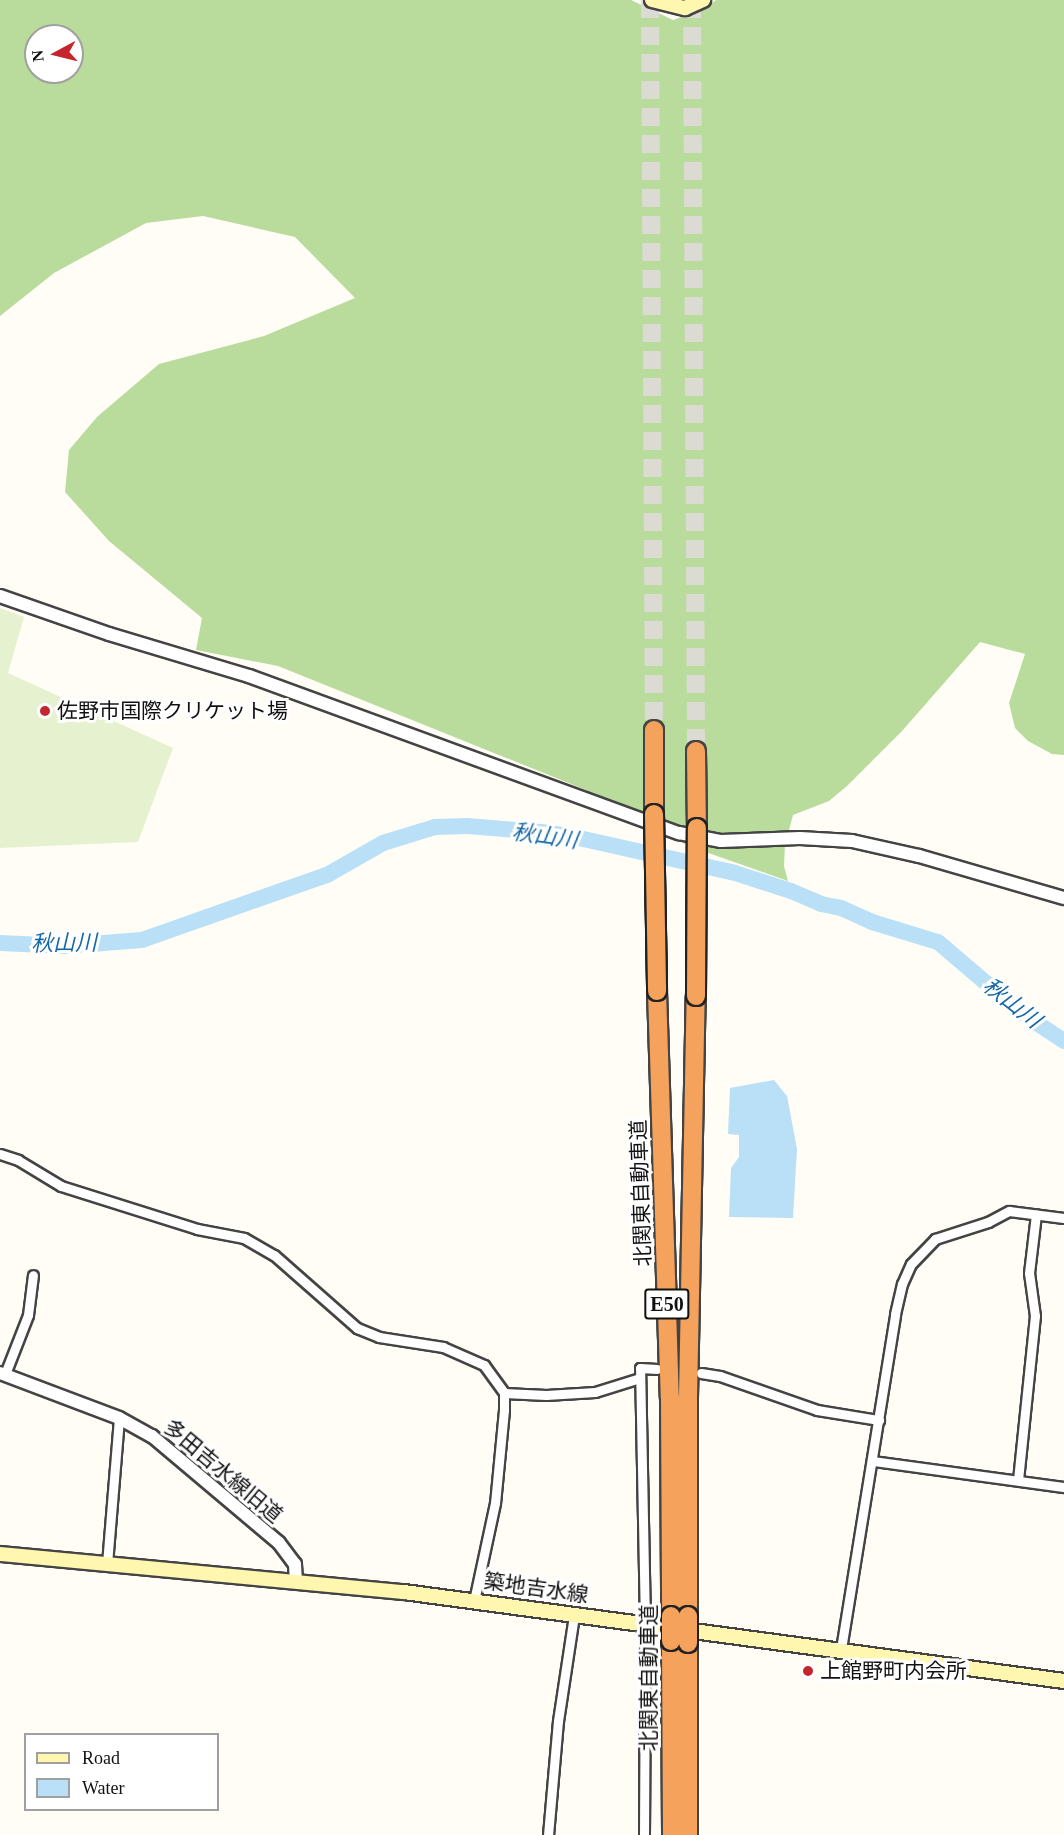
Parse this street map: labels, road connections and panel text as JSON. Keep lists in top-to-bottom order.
{
  "streets": {
    "highway": ["北関東自動車道", "E50"],
    "main road": ["築地吉水線"],
    "street": ["多田吉水線旧道"]
  },
  "crossings": [
    ["多田吉水線旧道", "築地吉水線"]
  ],
  "water": ["秋山川"],
  "places": ["佐野市国際クリケット場", "上館野町内会所"],
  "legend": ["Road", "Water"],
  "north": "left"
}
